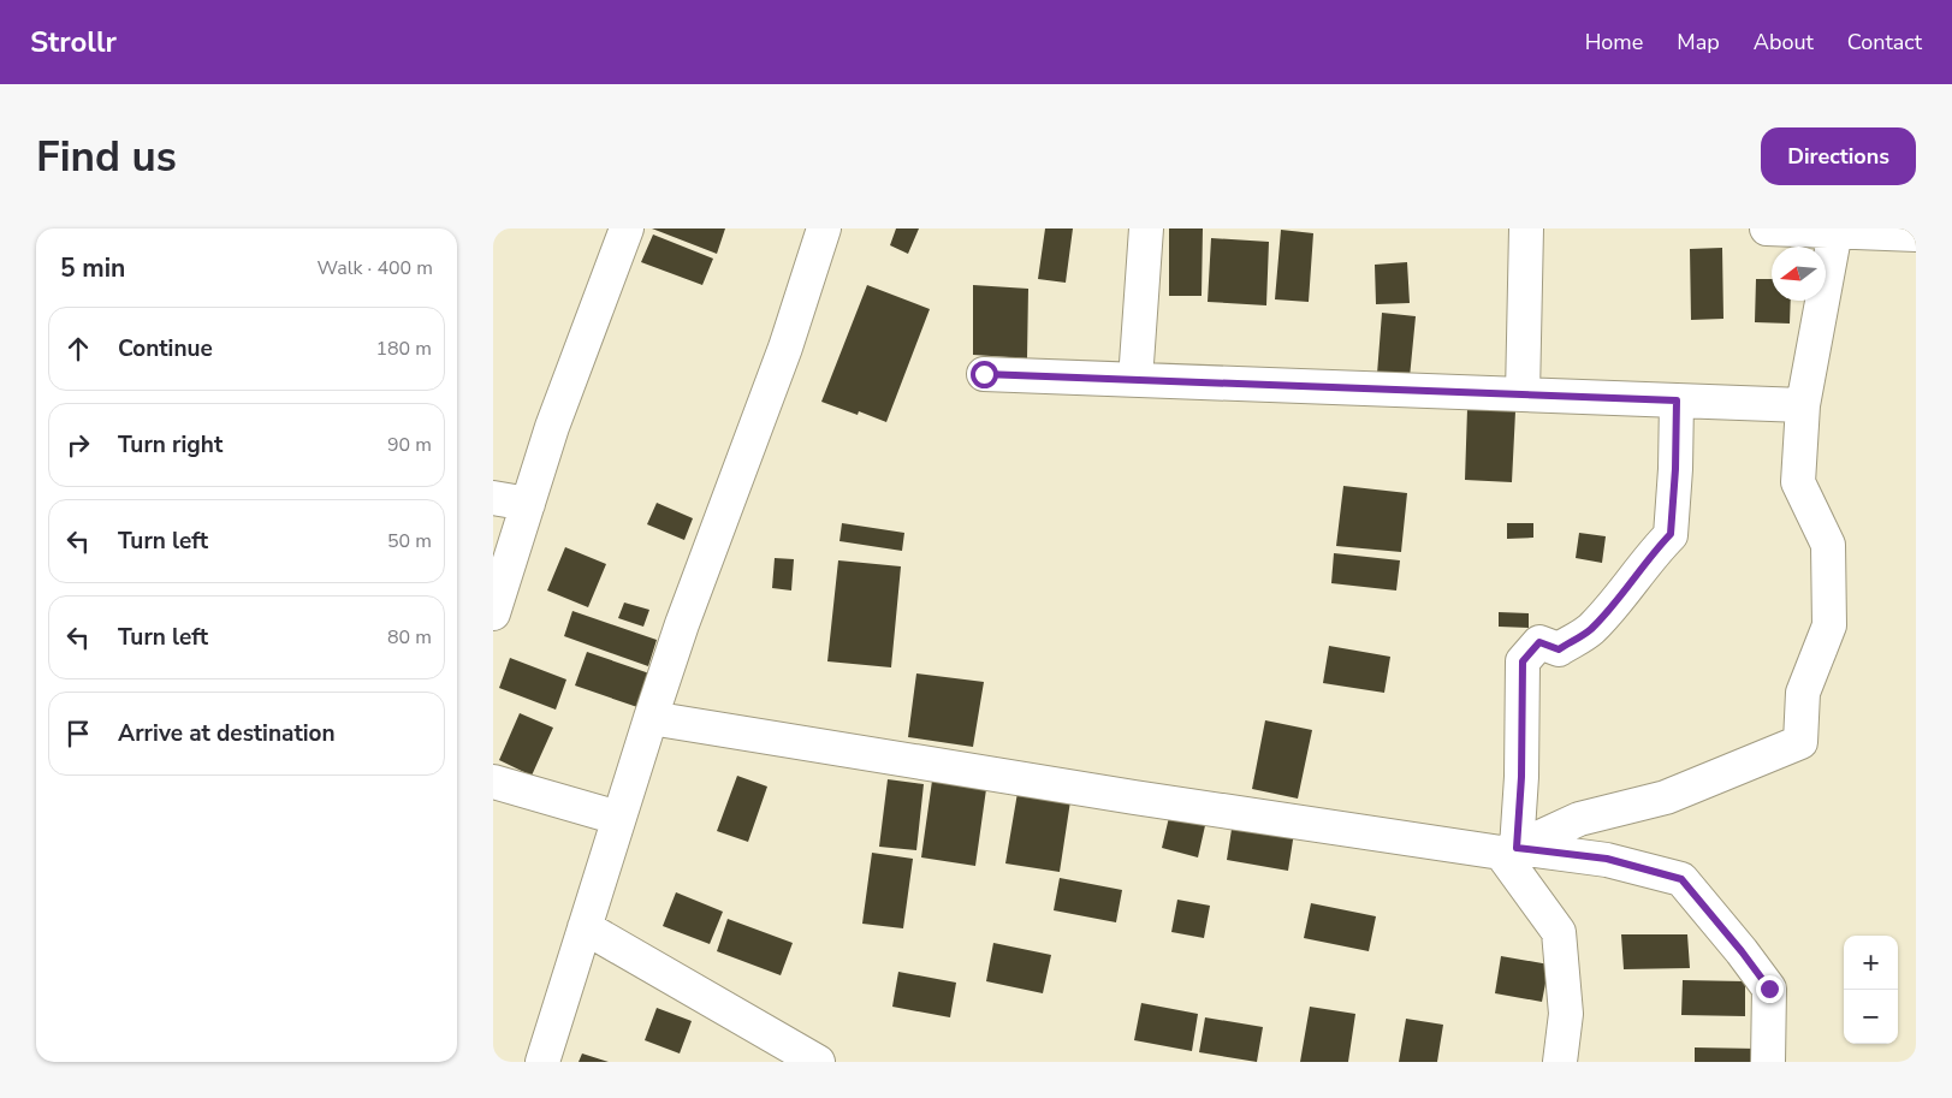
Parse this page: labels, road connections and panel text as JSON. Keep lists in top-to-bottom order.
{
  "north": "left",
  "page": {
    "header": "Strollr",
    "nav": [
      "Home",
      "Map",
      "About",
      "Contact"
    ],
    "buttons": "Directions",
    "title": "Find us",
    "heading": ["5 min", "Walk · 400 m"],
    "list": [
      ["Continue", "180 m"],
      ["Turn right", "90 m"],
      ["Turn left", "50 m"],
      ["Turn left", "80 m"],
      "Arrive at destination"
    ],
    "map_buttons": ["+", "−"]
  }
}
